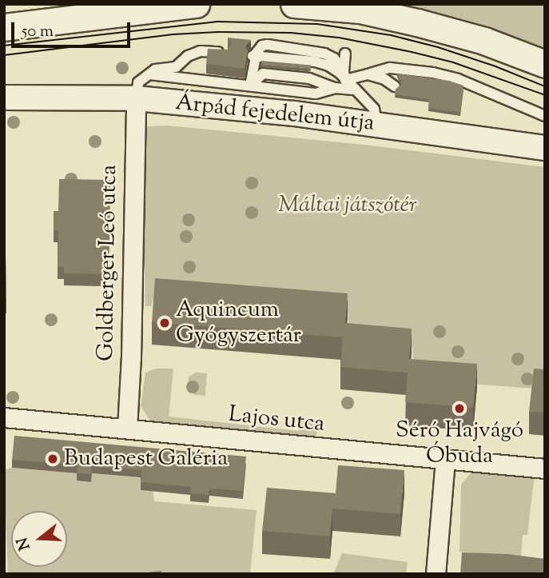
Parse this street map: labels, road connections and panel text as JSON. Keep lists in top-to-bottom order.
{
  "streets": {
    "street": ["Árpád fejedelem útja", "Goldberger Leó utca", "Lajos utca"]
  },
  "crossings": [
    ["Árpád fejedelem útja", "Goldberger Leó utca"],
    ["Goldberger Leó utca", "Lajos utca"]
  ],
  "parks": ["Máltai játszótér"],
  "places": ["Aquincum Gyógyszertár", "Séró Hajvágó Óbuda", "Budapest Galéria"],
  "scale_bar": "50 m",
  "north": "left"
}
